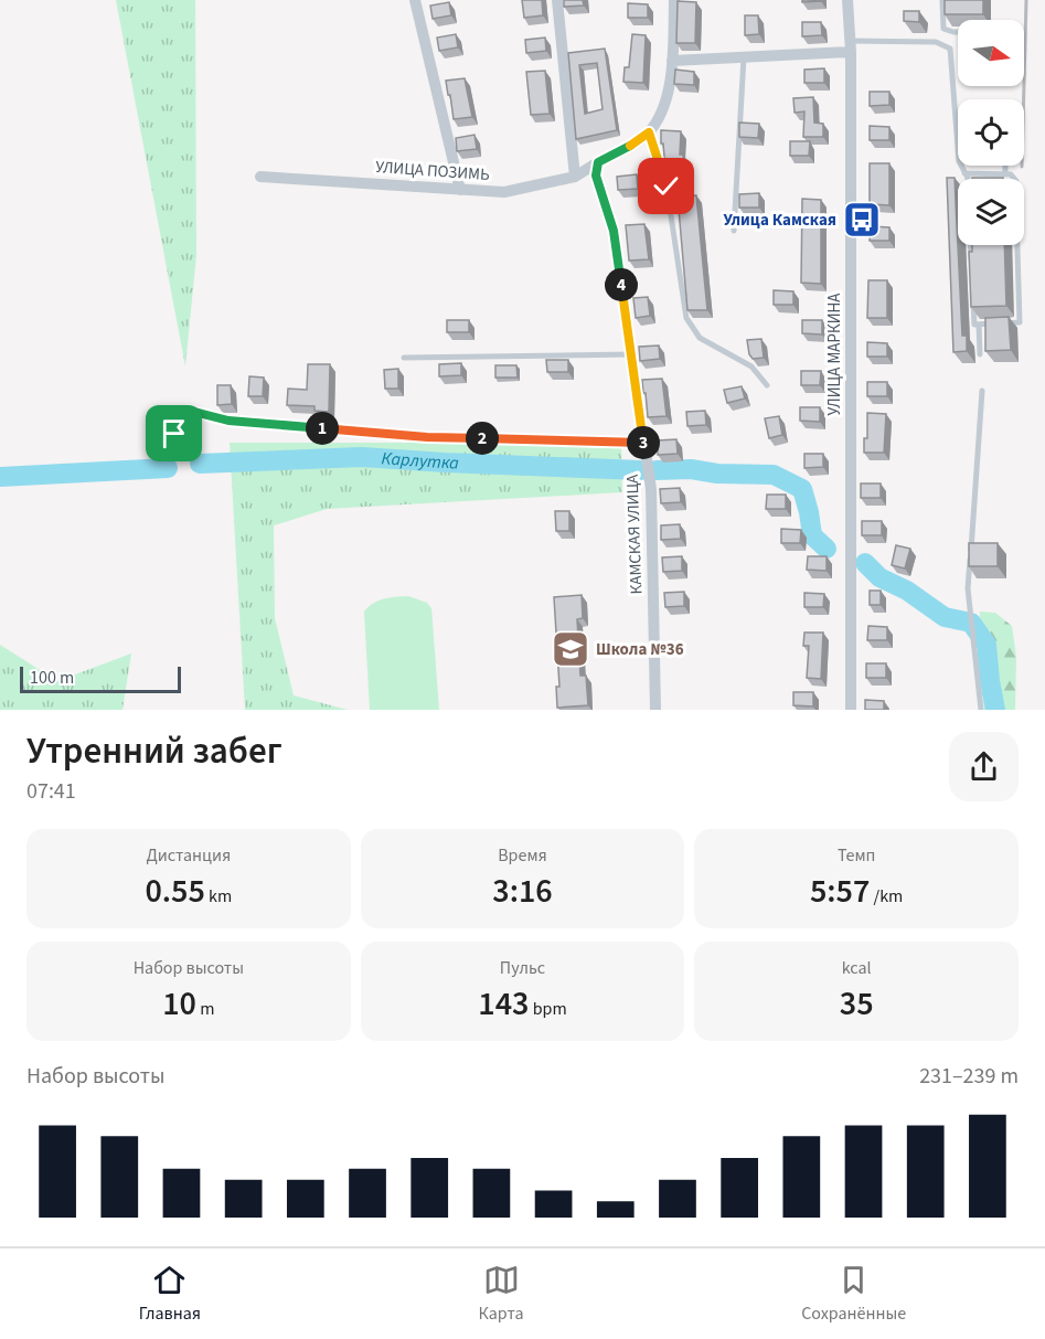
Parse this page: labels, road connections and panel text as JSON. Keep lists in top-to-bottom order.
{
  "streets": {
    "street": ["УЛИЦА ПОЗИМЬ", "УЛИЦА МАРКИНА", "КАМСКАЯ УЛИЦА"]
  },
  "crossings": [
    ["УЛИЦА ПОЗИМЬ", "КАМСКАЯ УЛИЦА"]
  ],
  "water": ["Карлутка"],
  "places": {
    "bus stop": ["Улица Камская"],
    "school or university": ["Школа №36"]
  },
  "scale_bar": "100 m",
  "north": "right",
  "page": {
    "pins": [
      "4",
      "1",
      "2",
      "3"
    ],
    "scale": "100 m",
    "heading": ["Утренний забег", "07:41"],
    "stats": [
      ["Дистанция", "0.55 km"],
      ["Время", "3:16"],
      ["Темп", "5:57 /km"],
      ["Набор высоты", "10 m"],
      ["Пульс", "143 bpm"],
      ["kcal", "35"]
    ],
    "chart": ["Набор высоты", "231–239 m"],
    "tabs": ["Главная", "Карта", "Сохранённые"]
  }
}
